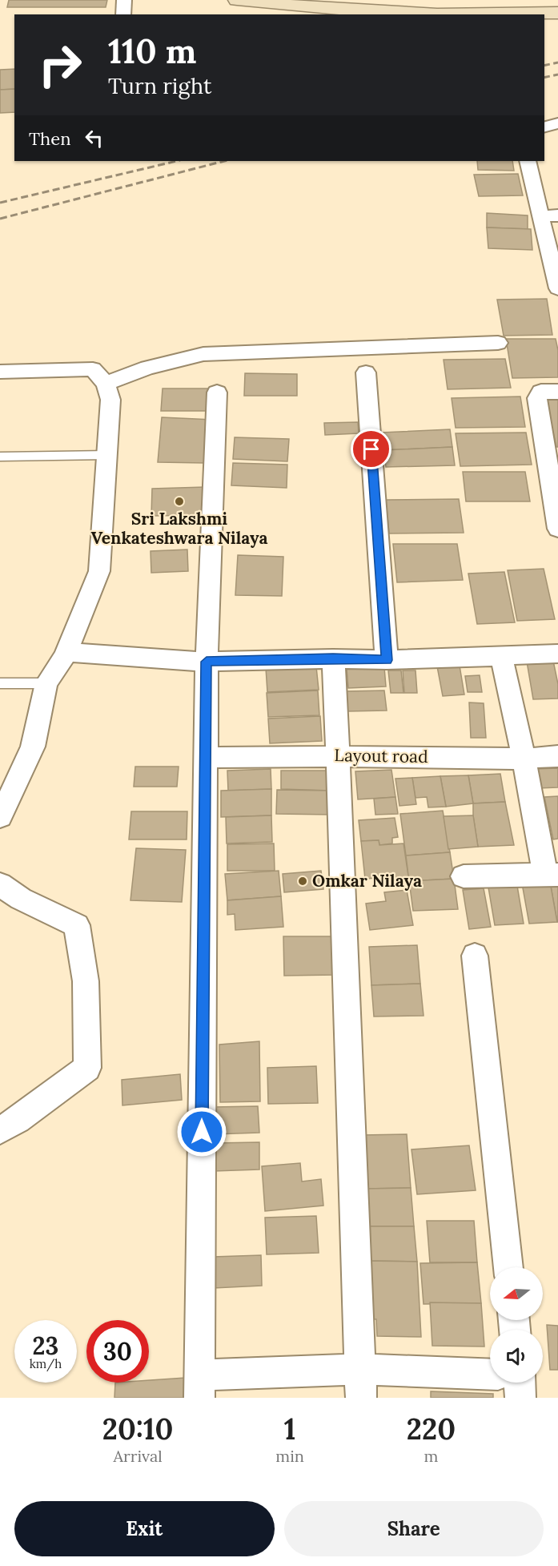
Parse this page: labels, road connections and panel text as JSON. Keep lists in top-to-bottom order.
{
  "streets": {
    "street": ["Layout road"]
  },
  "places": ["Sri Lakshmi Venkateshwara Nilaya", "Omkar Nilaya"],
  "north": "left",
  "page": {
    "turn": ["110 m", "Turn right"],
    "then": "Then",
    "speed": "23 km/h",
    "limit": "30",
    "eta": [
      "20:10",
      "Arrival",
      "1",
      "min",
      "220",
      "m"
    ],
    "buttons": ["Exit", "Share"]
  }
}
